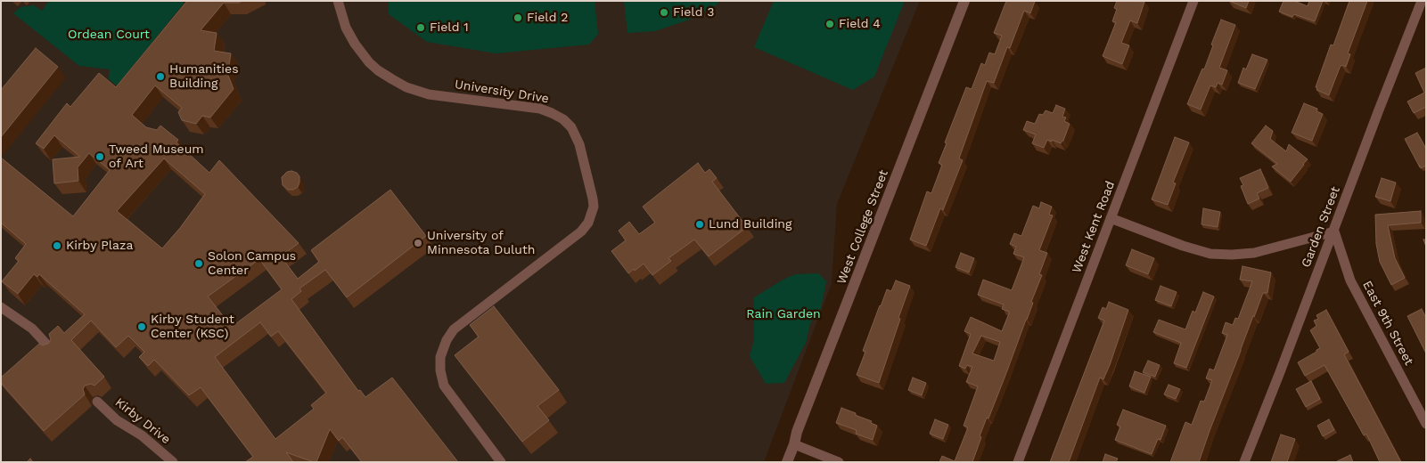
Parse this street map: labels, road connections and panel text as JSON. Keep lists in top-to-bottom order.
{
  "streets": {
    "street": [
      "University Drive",
      "West College Street",
      "West Kent Road",
      "Garden Street",
      "East 9th Street",
      "Kirby Drive"
    ]
  },
  "crossings": [
    ["Garden Street", "East 9th Street"]
  ],
  "parks": ["Ordean Court", "Rain Garden"],
  "places": [
    "Field 3",
    "Field 2",
    "Field 4",
    "Field 1",
    "Humanities Building",
    "Tweed Museum of Art",
    "Lund Building",
    "University of Minnesota Duluth",
    "Kirby Plaza",
    "Solon Campus Center",
    "Kirby Student Center (KSC)"
  ]
}
